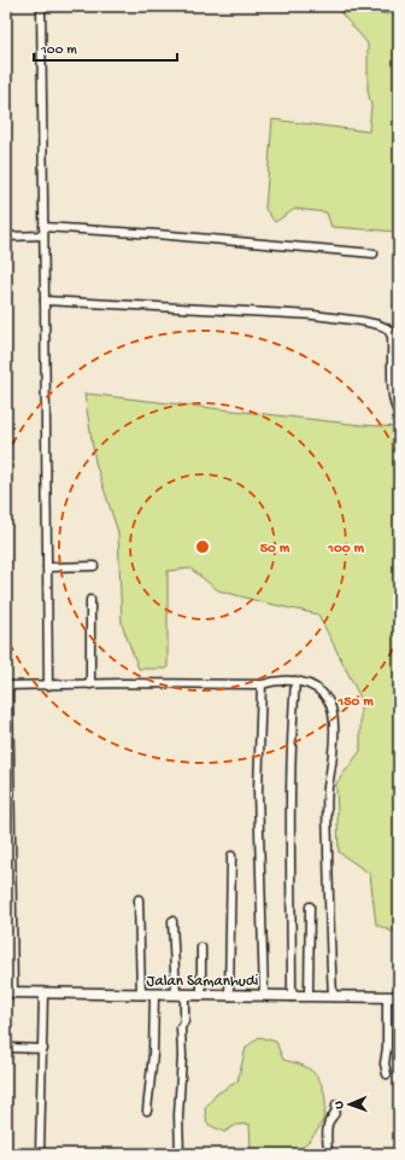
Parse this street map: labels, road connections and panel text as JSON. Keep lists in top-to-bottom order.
{
  "streets": {
    "street": ["Jalan Samanhudi"]
  },
  "scale_bar": "100 m",
  "north": "left",
  "rings": ["50 m", "100 m", "150 m"]
}
